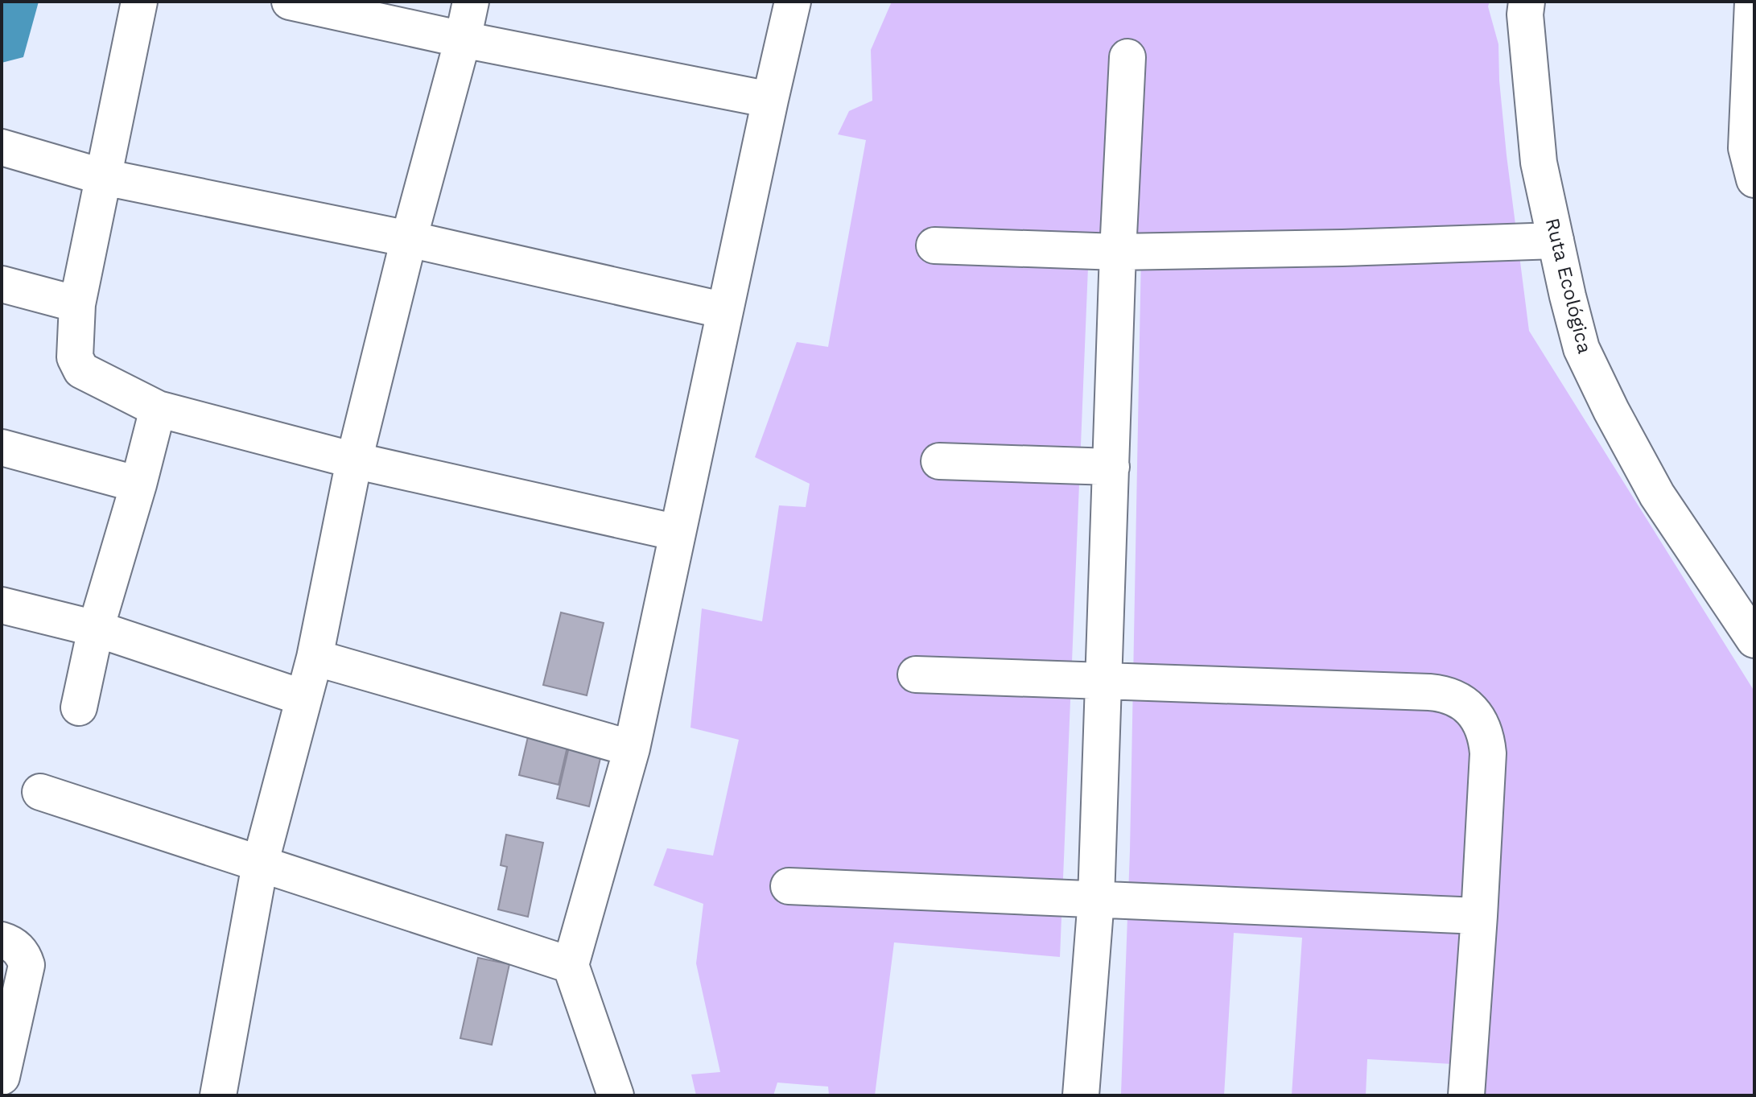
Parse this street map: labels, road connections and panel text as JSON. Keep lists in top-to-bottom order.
{
  "streets": {
    "street": ["Ruta Ecológica"]
  }
}
